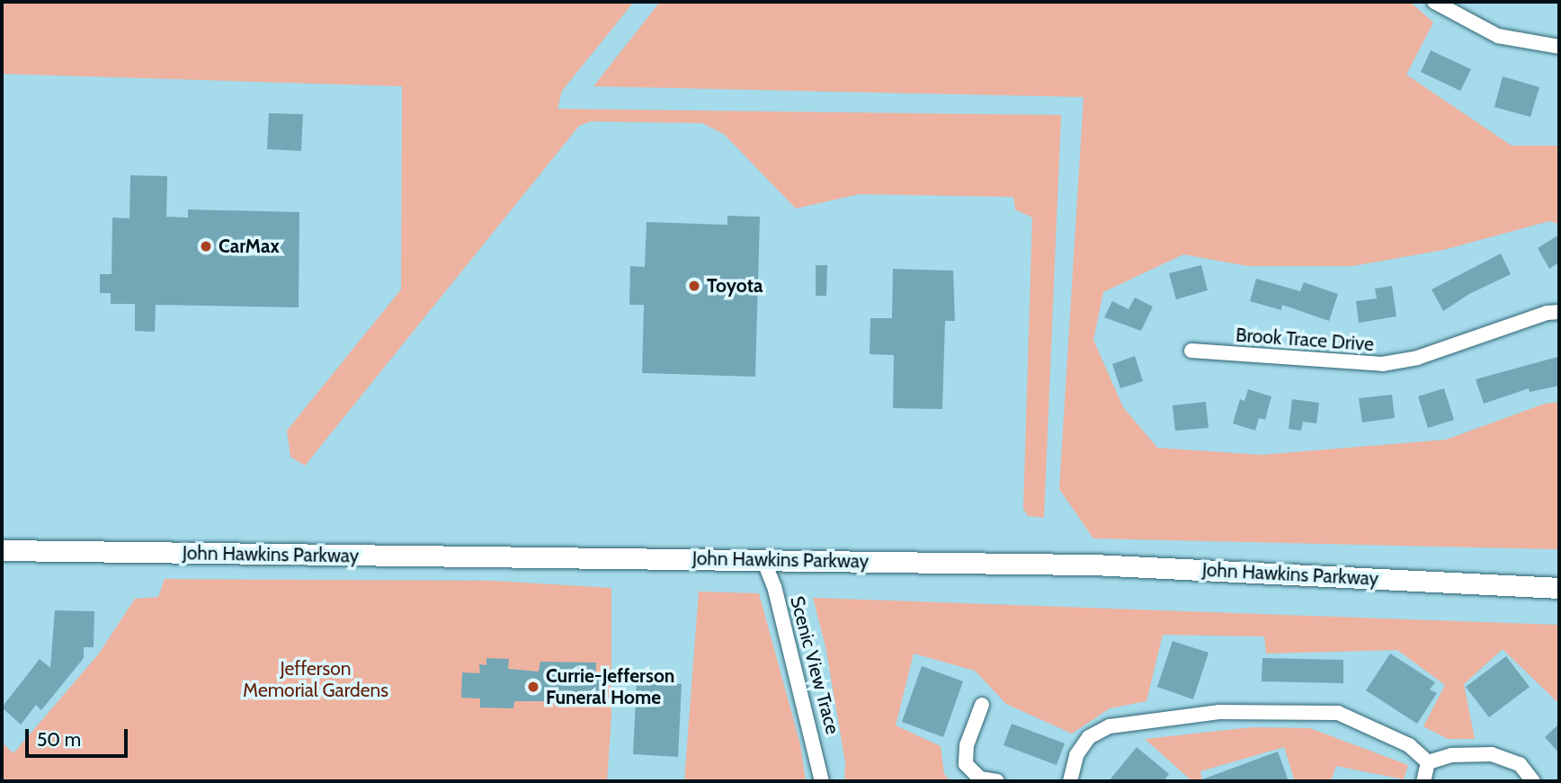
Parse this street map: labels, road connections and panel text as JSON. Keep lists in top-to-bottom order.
{
  "streets": {
    "main road": ["John Hawkins Parkway"],
    "street": ["Brook Trace Drive", "Scenic View Trace"]
  },
  "crossings": [
    ["John Hawkins Parkway", "Scenic View Trace"]
  ],
  "parks": ["Jefferson Memorial Gardens"],
  "places": ["CarMax", "Toyota", "Currie-Jefferson Funeral Home"],
  "scale_bar": "50 m"
}
